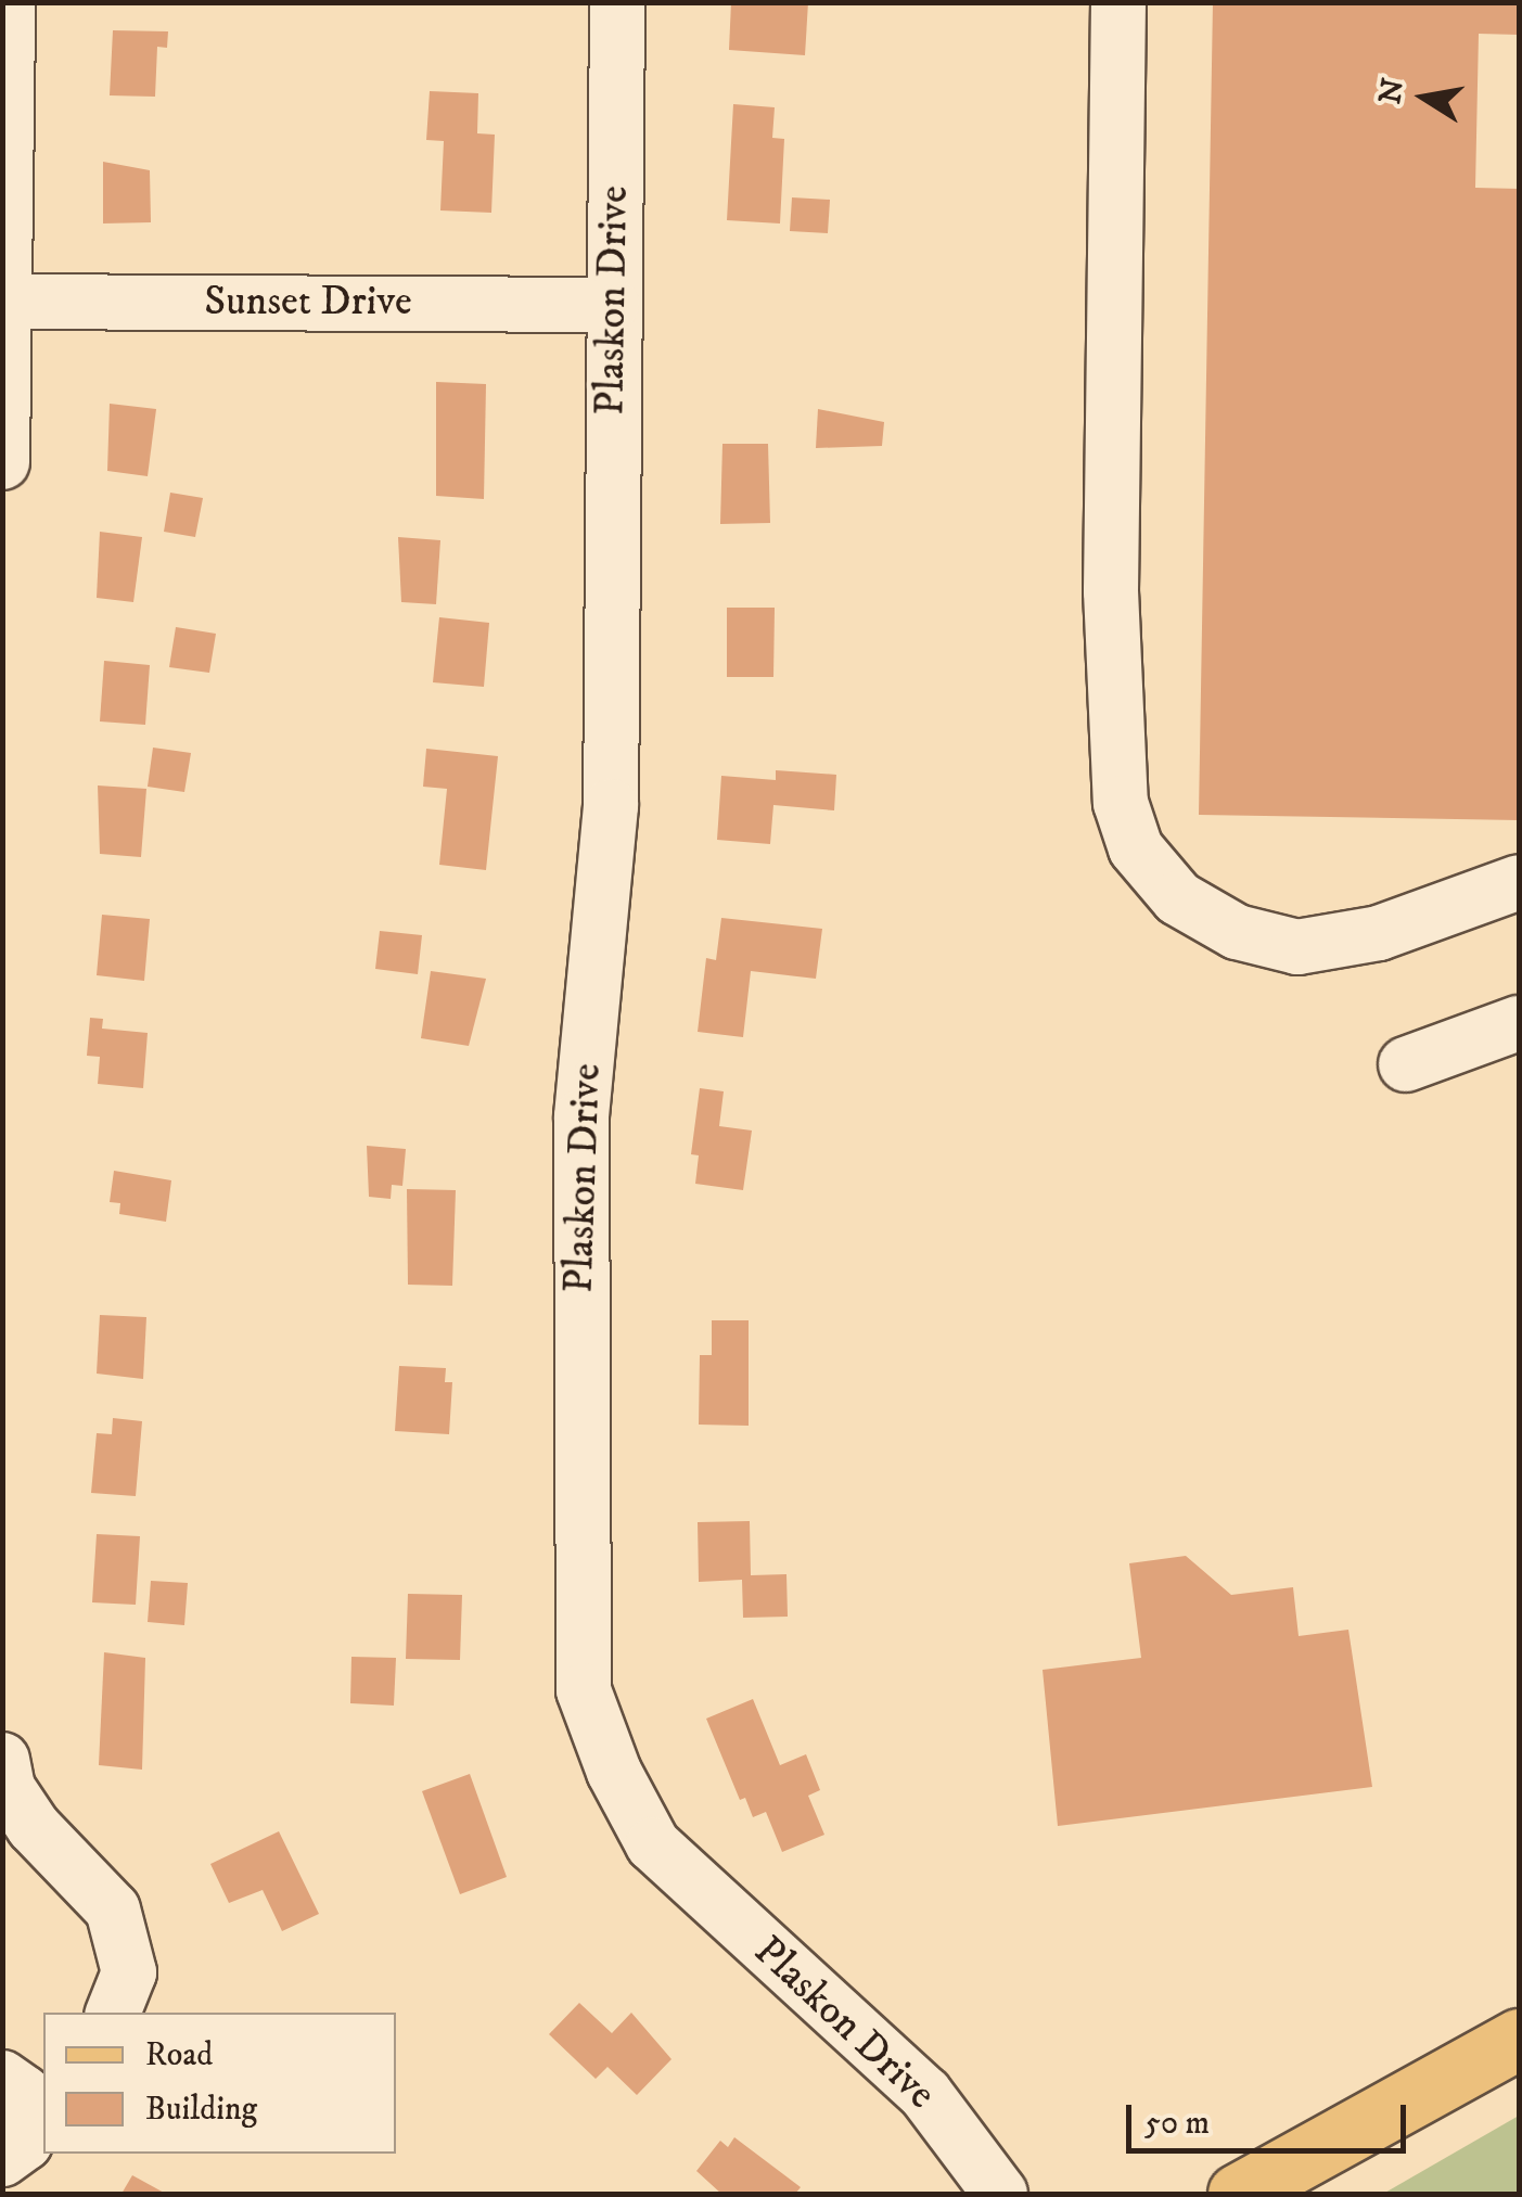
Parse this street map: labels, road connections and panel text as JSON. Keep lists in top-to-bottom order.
{
  "streets": {
    "street": ["Plaskon Drive", "Sunset Drive"]
  },
  "crossings": [
    ["Plaskon Drive", "Sunset Drive"]
  ],
  "legend": ["Road", "Building"],
  "scale_bar": "50 m",
  "north": "left"
}
